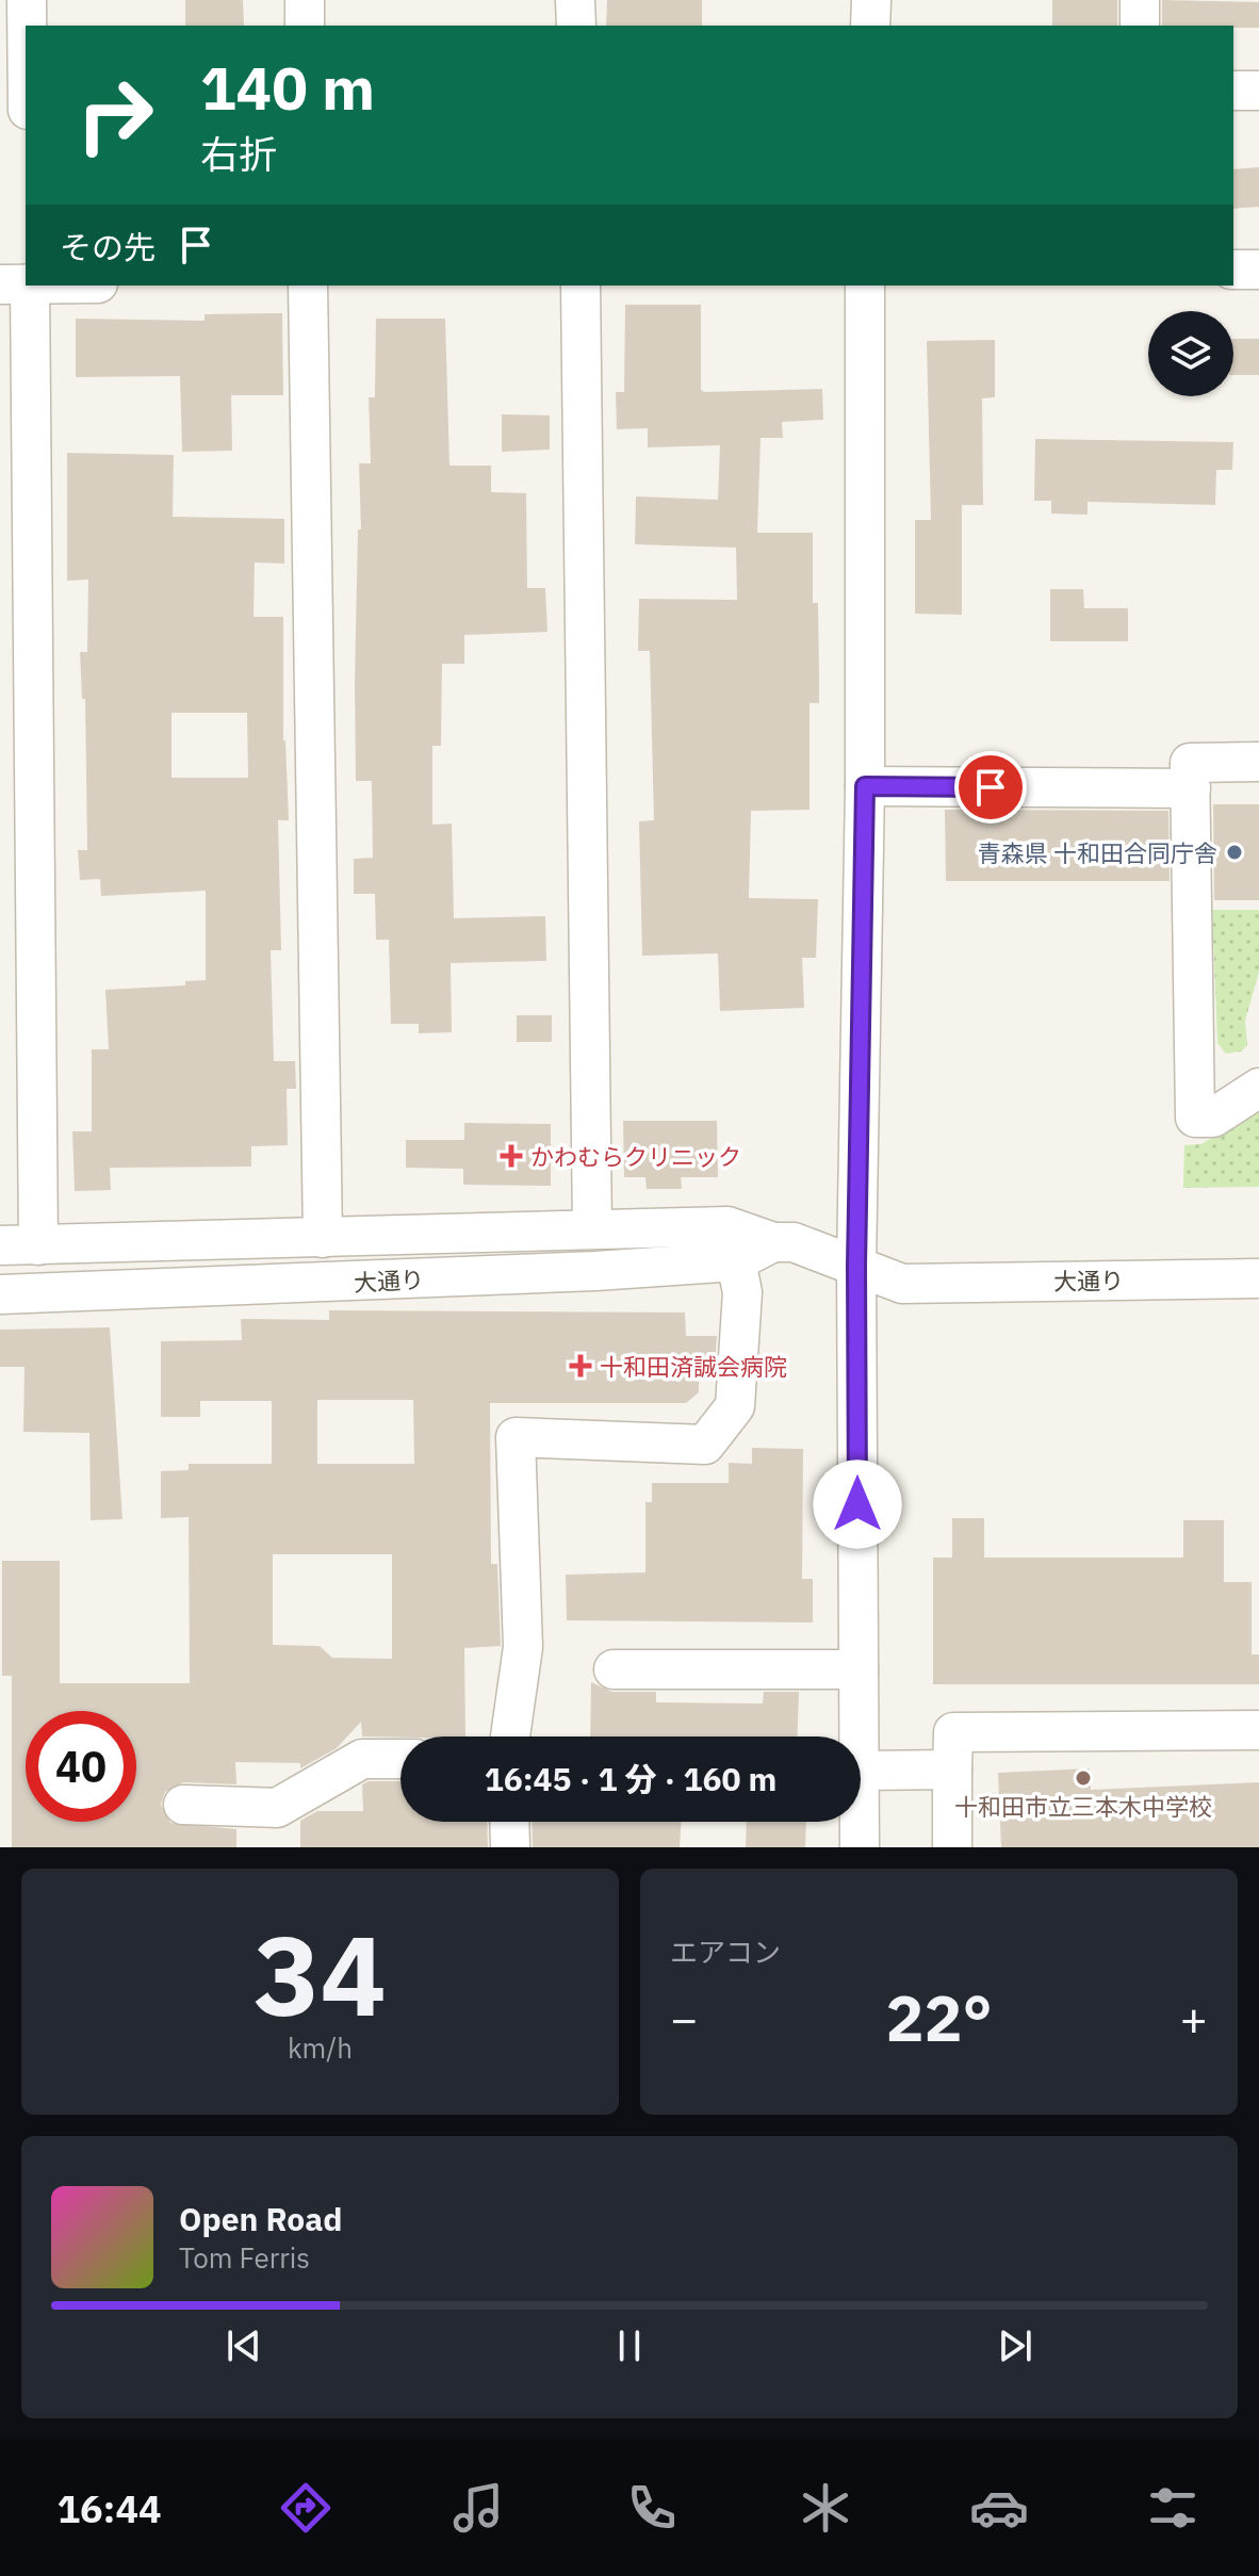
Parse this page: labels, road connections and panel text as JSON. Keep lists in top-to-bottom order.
{
  "streets": {
    "street": ["大通り"]
  },
  "places": {
    "other": ["青森県 十和田合同庁舎", "十和田市立三本木中学校"],
    "health": ["かわむらクリニック", "十和田済誠会病院"]
  },
  "page": {
    "turn": ["140 m", "右折"],
    "then": "その先",
    "limit": "40",
    "trip": "16:45 · 1 分 · 160 m",
    "tile": [
      ["34", "km/h"],
      "エアコン"
    ],
    "heat": ["−", "22°", "+"],
    "song": ["Open Road", "Tom Ferris"],
    "tabs": "16:44"
  }
}
